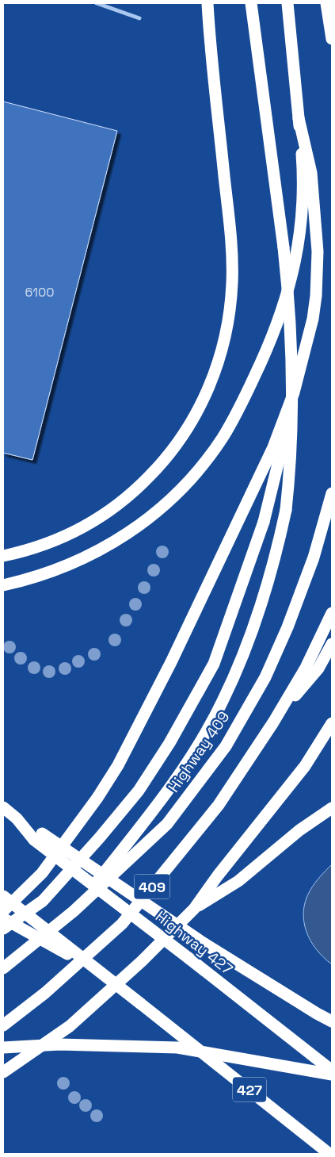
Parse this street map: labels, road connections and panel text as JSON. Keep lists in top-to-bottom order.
{
  "streets": {
    "highway": [
      "Highway 409",
      "409",
      "Highway 427",
      "427"
    ]
  },
  "house_numbers": ["6100"]
}
